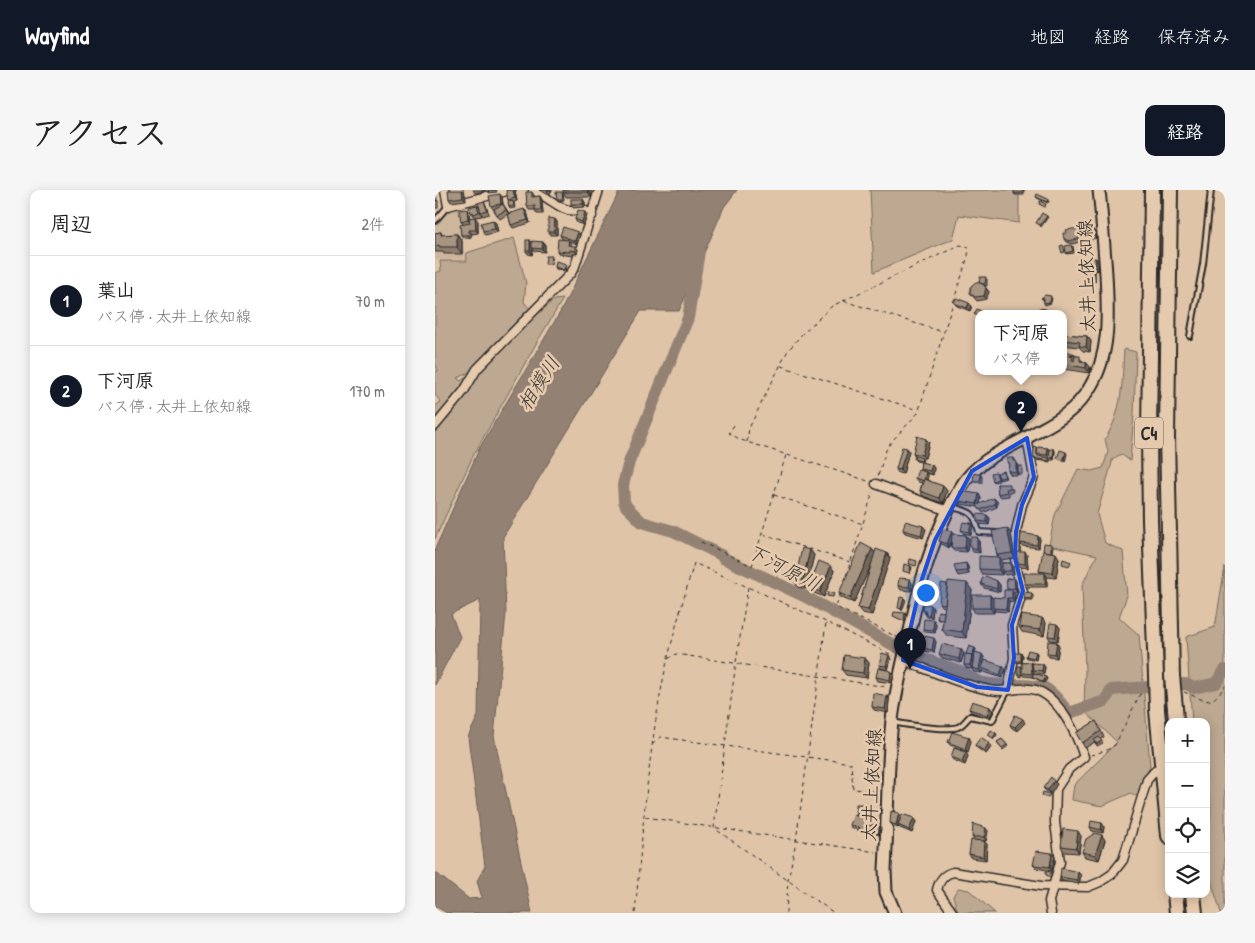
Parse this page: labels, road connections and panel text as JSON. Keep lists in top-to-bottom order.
{
  "streets": {
    "highway": ["C4"],
    "main road": ["太井上依知線"]
  },
  "water": ["相模川", "下河原川"],
  "page": {
    "header": "Wayfind",
    "nav": ["地図", "経路", "保存済み"],
    "title": "アクセス",
    "buttons": "経路",
    "heading": ["周辺", "2件"],
    "list": [
      {
        "mark": "1",
        "name": "葉山",
        "note": "バス停 · 太井上依知線",
        "value": "70 m"
      },
      {
        "mark": "2",
        "name": "下河原",
        "note": "バス停 · 太井上依知線",
        "value": "170 m"
      }
    ],
    "popup": ["下河原", "バス停"],
    "pins": ["2", "1"],
    "map_buttons": ["+", "−"]
  }
}
